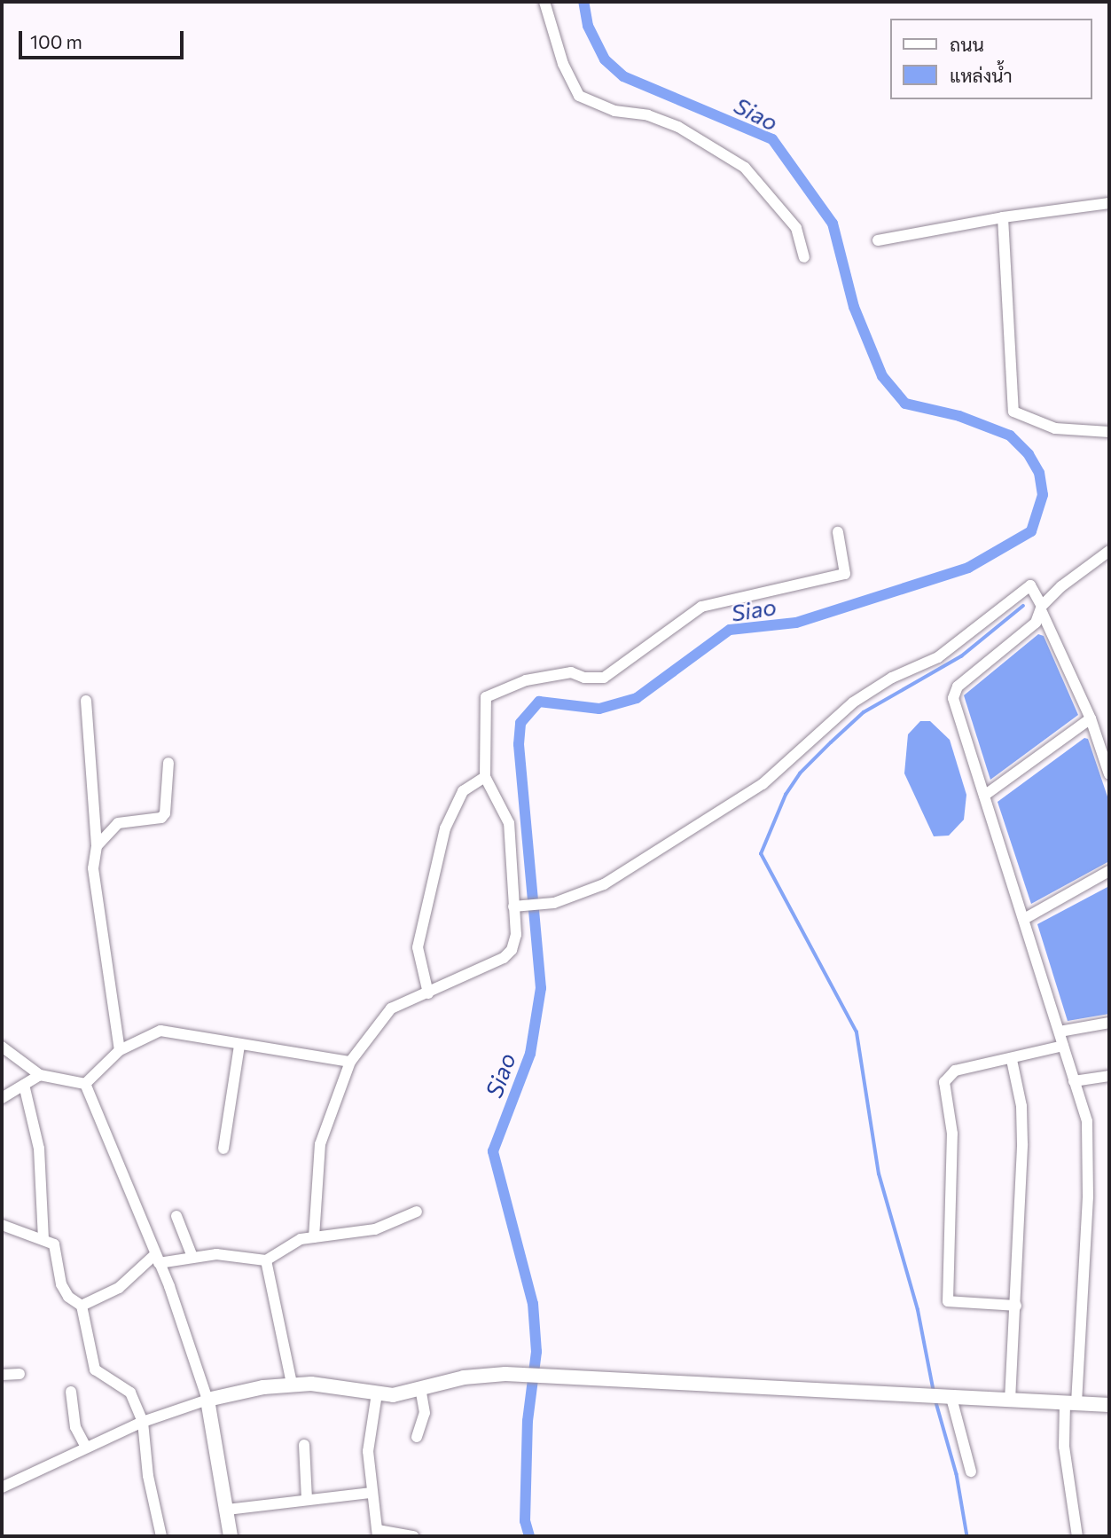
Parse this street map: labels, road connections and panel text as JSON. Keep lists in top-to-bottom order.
{
  "water": ["Siao"],
  "legend": ["ถนน", "แหล่งน้ำ"],
  "scale_bar": "100 m"
}
